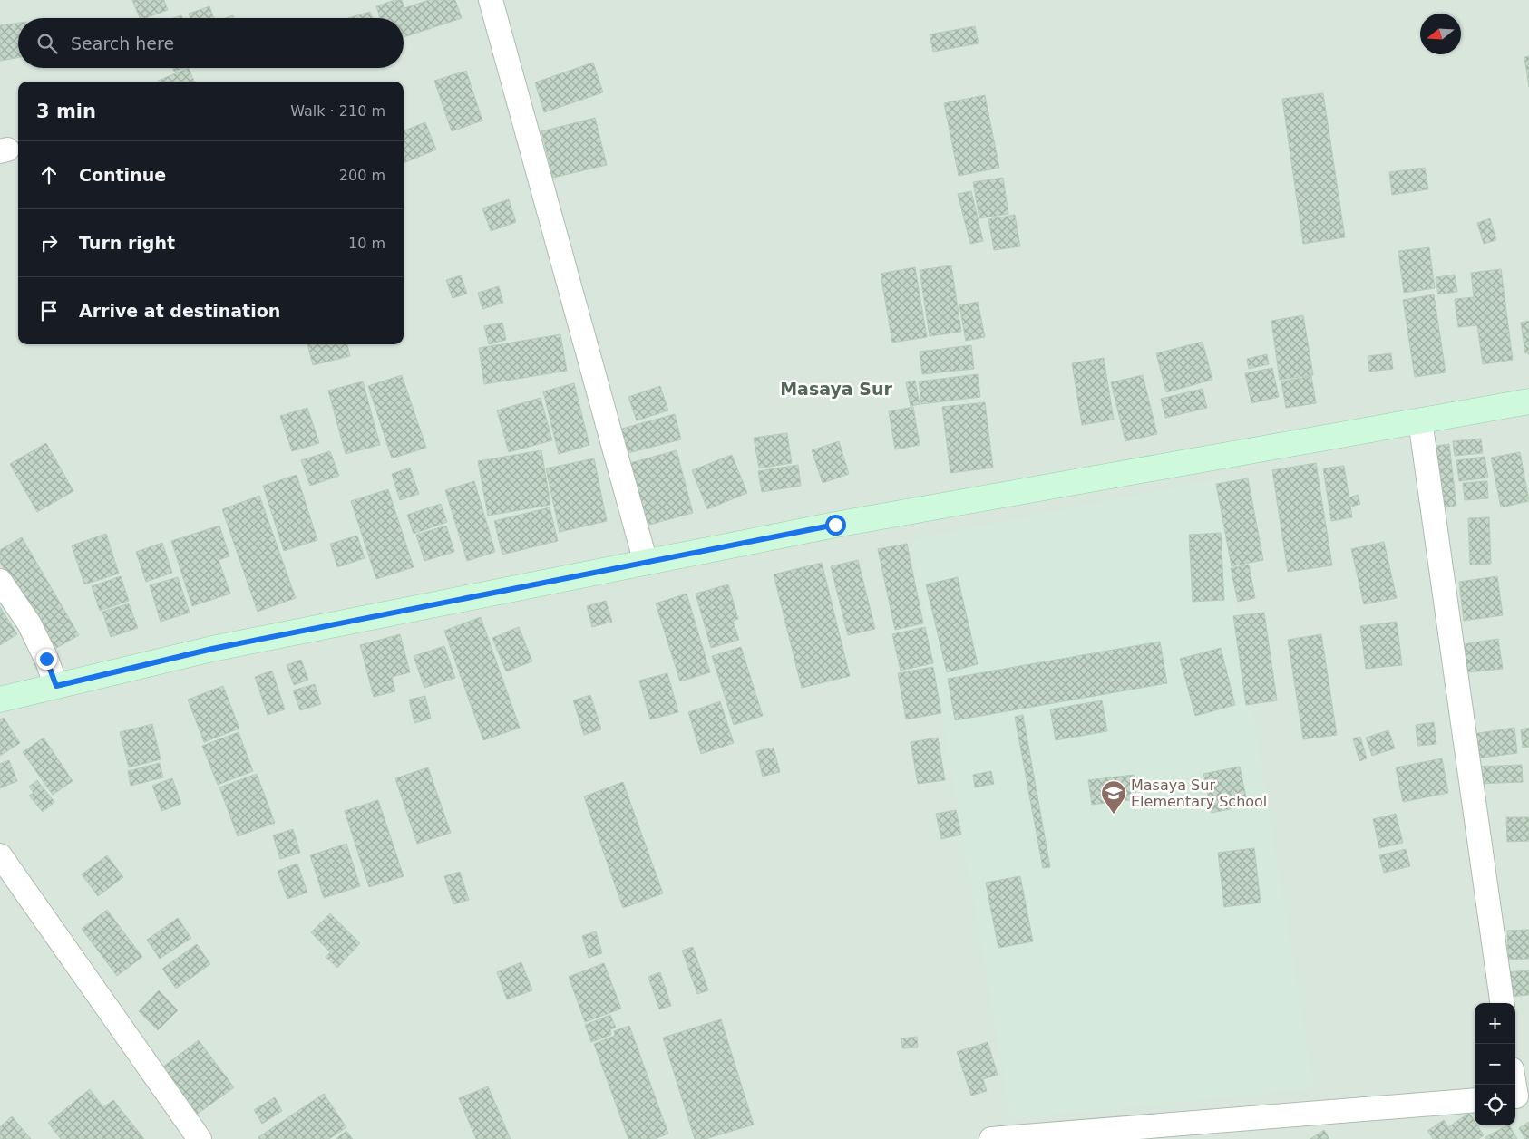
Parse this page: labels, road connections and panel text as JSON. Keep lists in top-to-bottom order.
{
  "districts": ["Masaya Sur"],
  "places": {
    "school or university": ["Masaya Sur Elementary School"]
  },
  "north": "left",
  "page": {
    "search": "Search here",
    "heading": ["3 min", "Walk · 210 m"],
    "list": [
      ["Continue", "200 m"],
      ["Turn right", "10 m"],
      "Arrive at destination"
    ],
    "map_buttons": ["+", "−"]
  }
}
